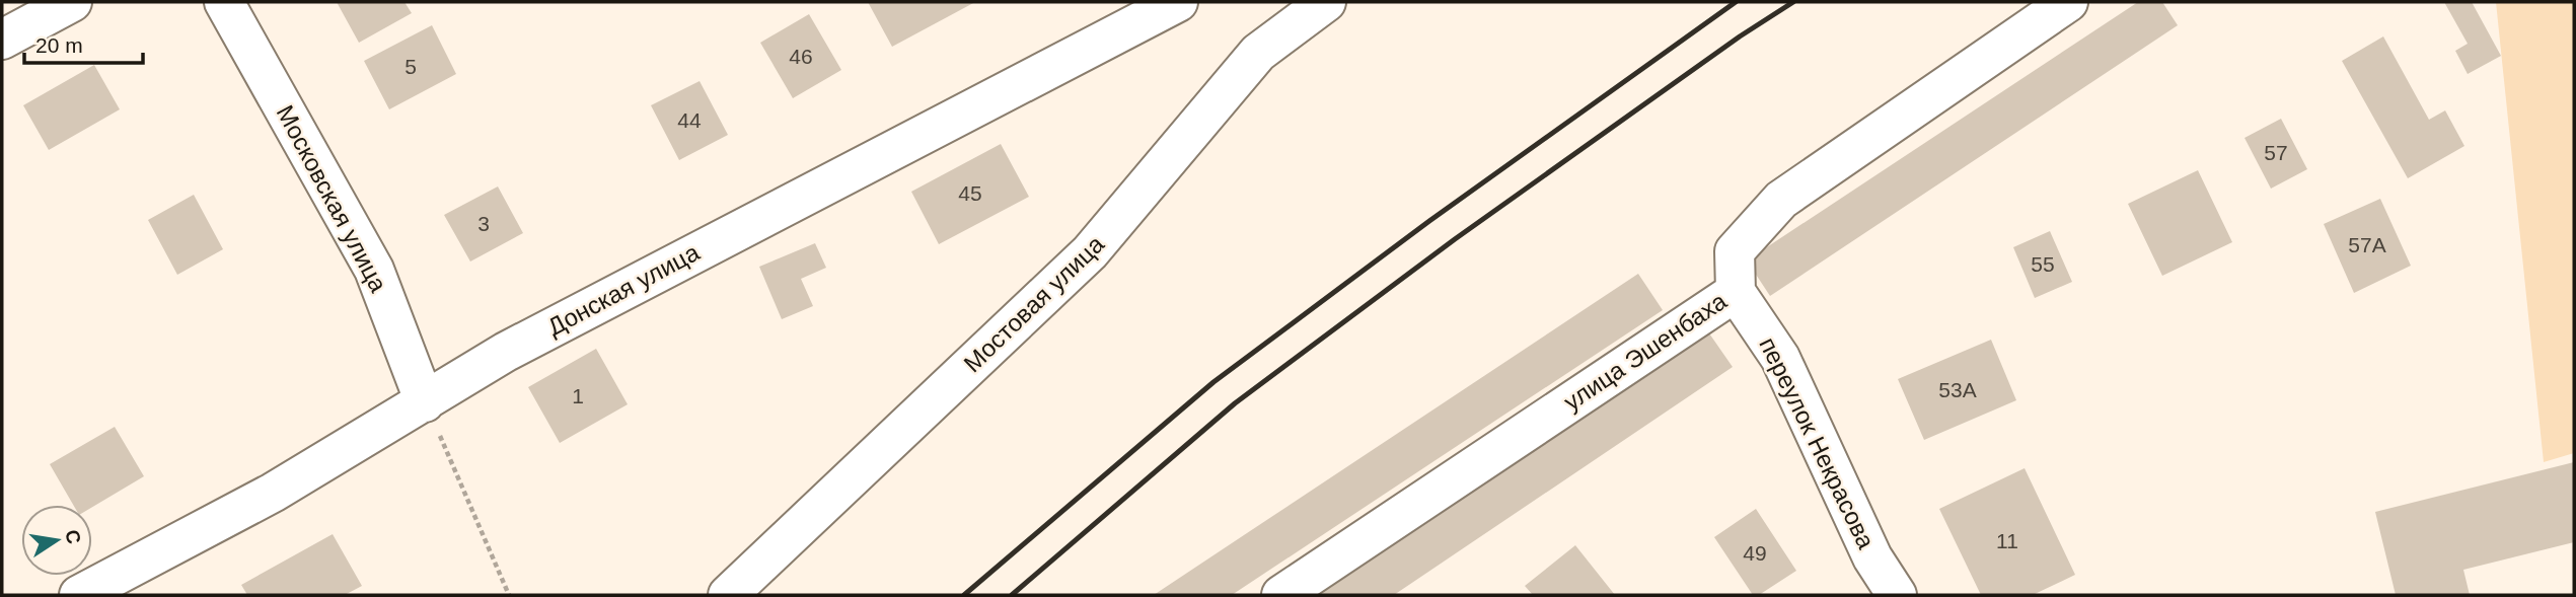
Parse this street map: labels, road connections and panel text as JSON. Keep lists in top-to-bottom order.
{
  "streets": {
    "street": [
      "Московская улица",
      "Донская улица",
      "Мостовая улица",
      "улица Эшенбаха",
      "переулок Некрасова"
    ]
  },
  "crossings": [
    ["Московская улица", "Донская улица"],
    ["улица Эшенбаха", "переулок Некрасова"]
  ],
  "house_numbers": [
    "46",
    "5",
    "44",
    "57",
    "45",
    "3",
    "57А",
    "55",
    "53А",
    "1",
    "11",
    "49"
  ],
  "scale_bar": "20 m",
  "north": "right"
}
